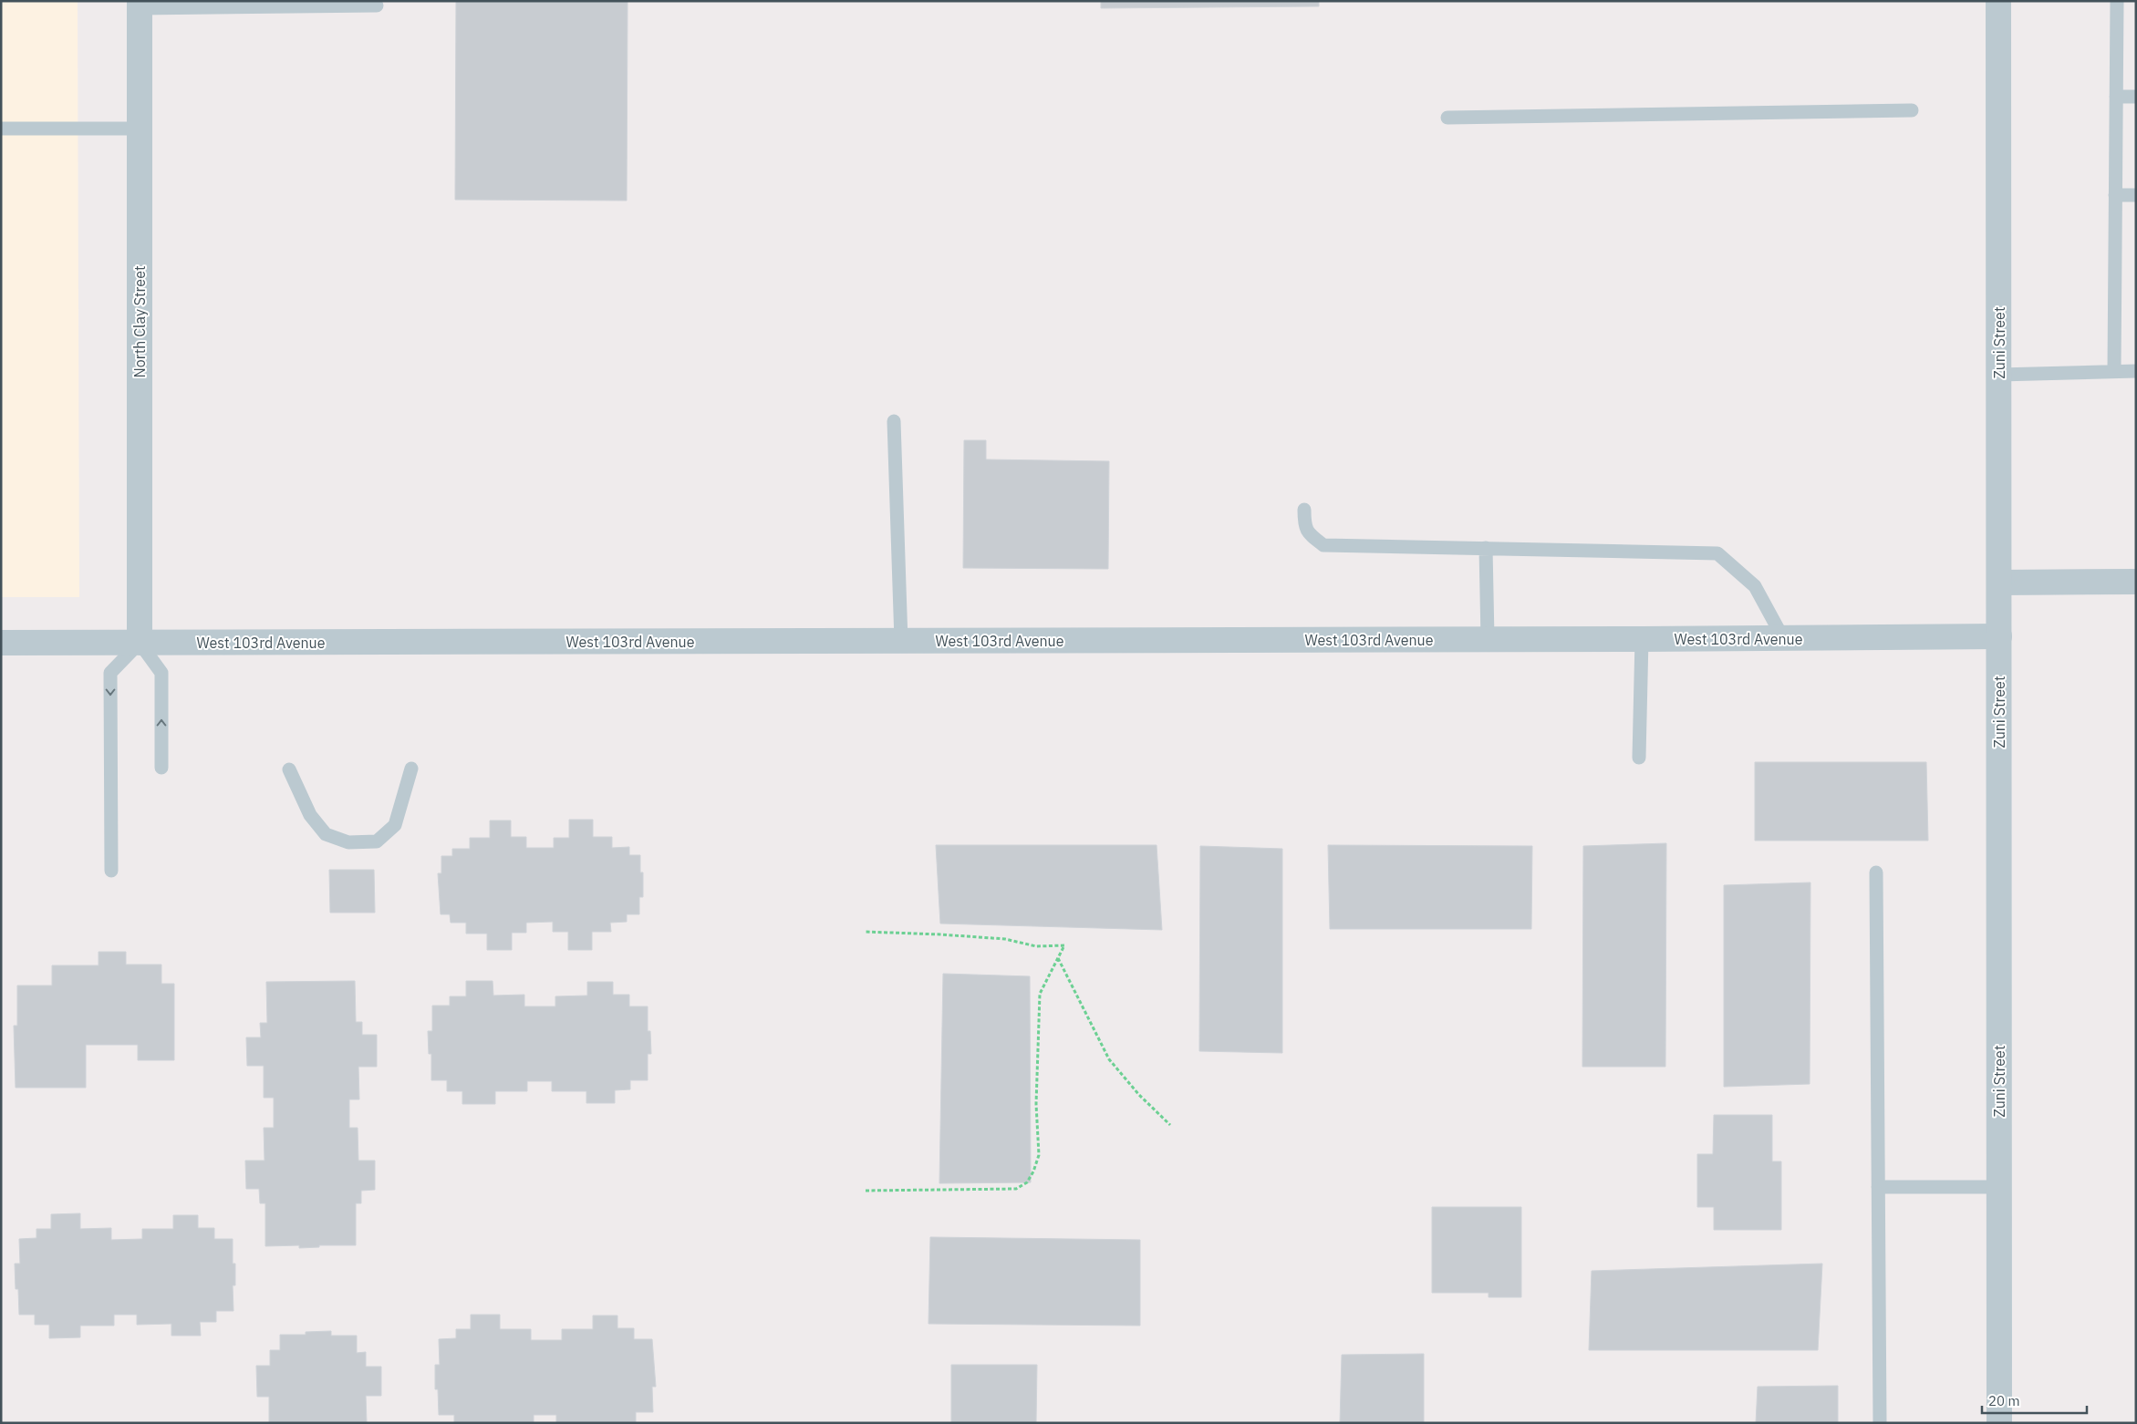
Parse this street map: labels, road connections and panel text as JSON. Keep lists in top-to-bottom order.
{
  "streets": {
    "street": ["North Clay Street", "Zuni Street", "West 103rd Avenue"]
  },
  "crossings": [
    ["North Clay Street", "West 103rd Avenue"],
    ["Zuni Street", "West 103rd Avenue"]
  ],
  "scale_bar": "20 m"
}
